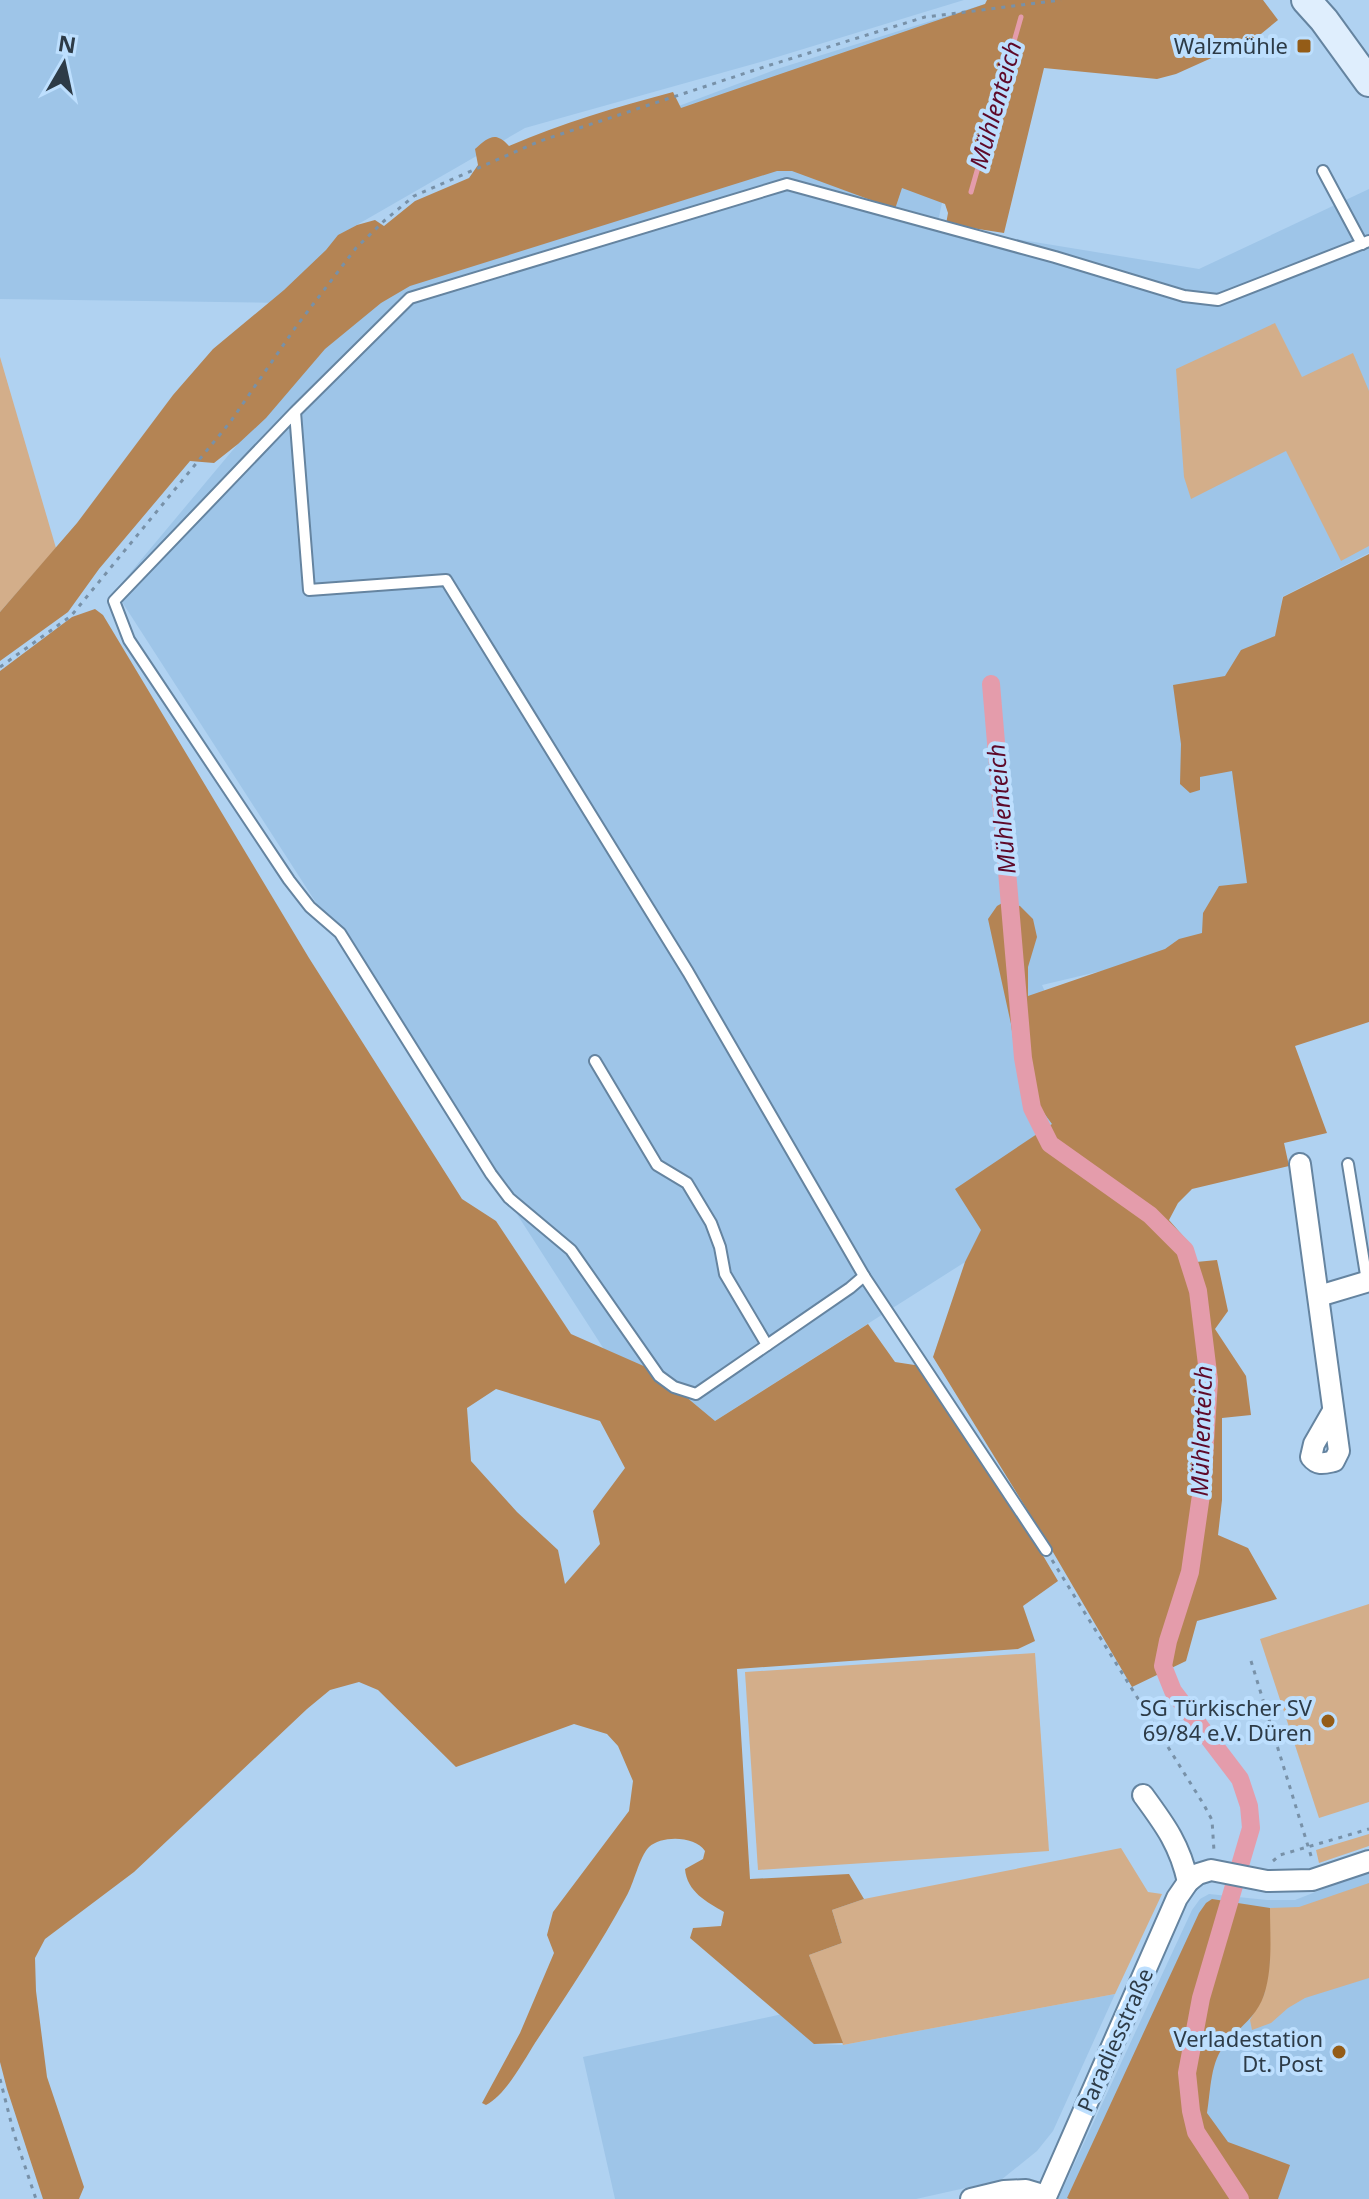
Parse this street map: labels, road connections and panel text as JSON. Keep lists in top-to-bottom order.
{
  "streets": {
    "street": ["Paradiesstraße"]
  },
  "water": ["Mühlenteich"],
  "places": {
    "transit": ["Walzmühle"],
    "other": ["SG Türkischer SV 69/84 e.V. Düren", "Verladestation Dt. Post"]
  },
  "north": "top"
}
